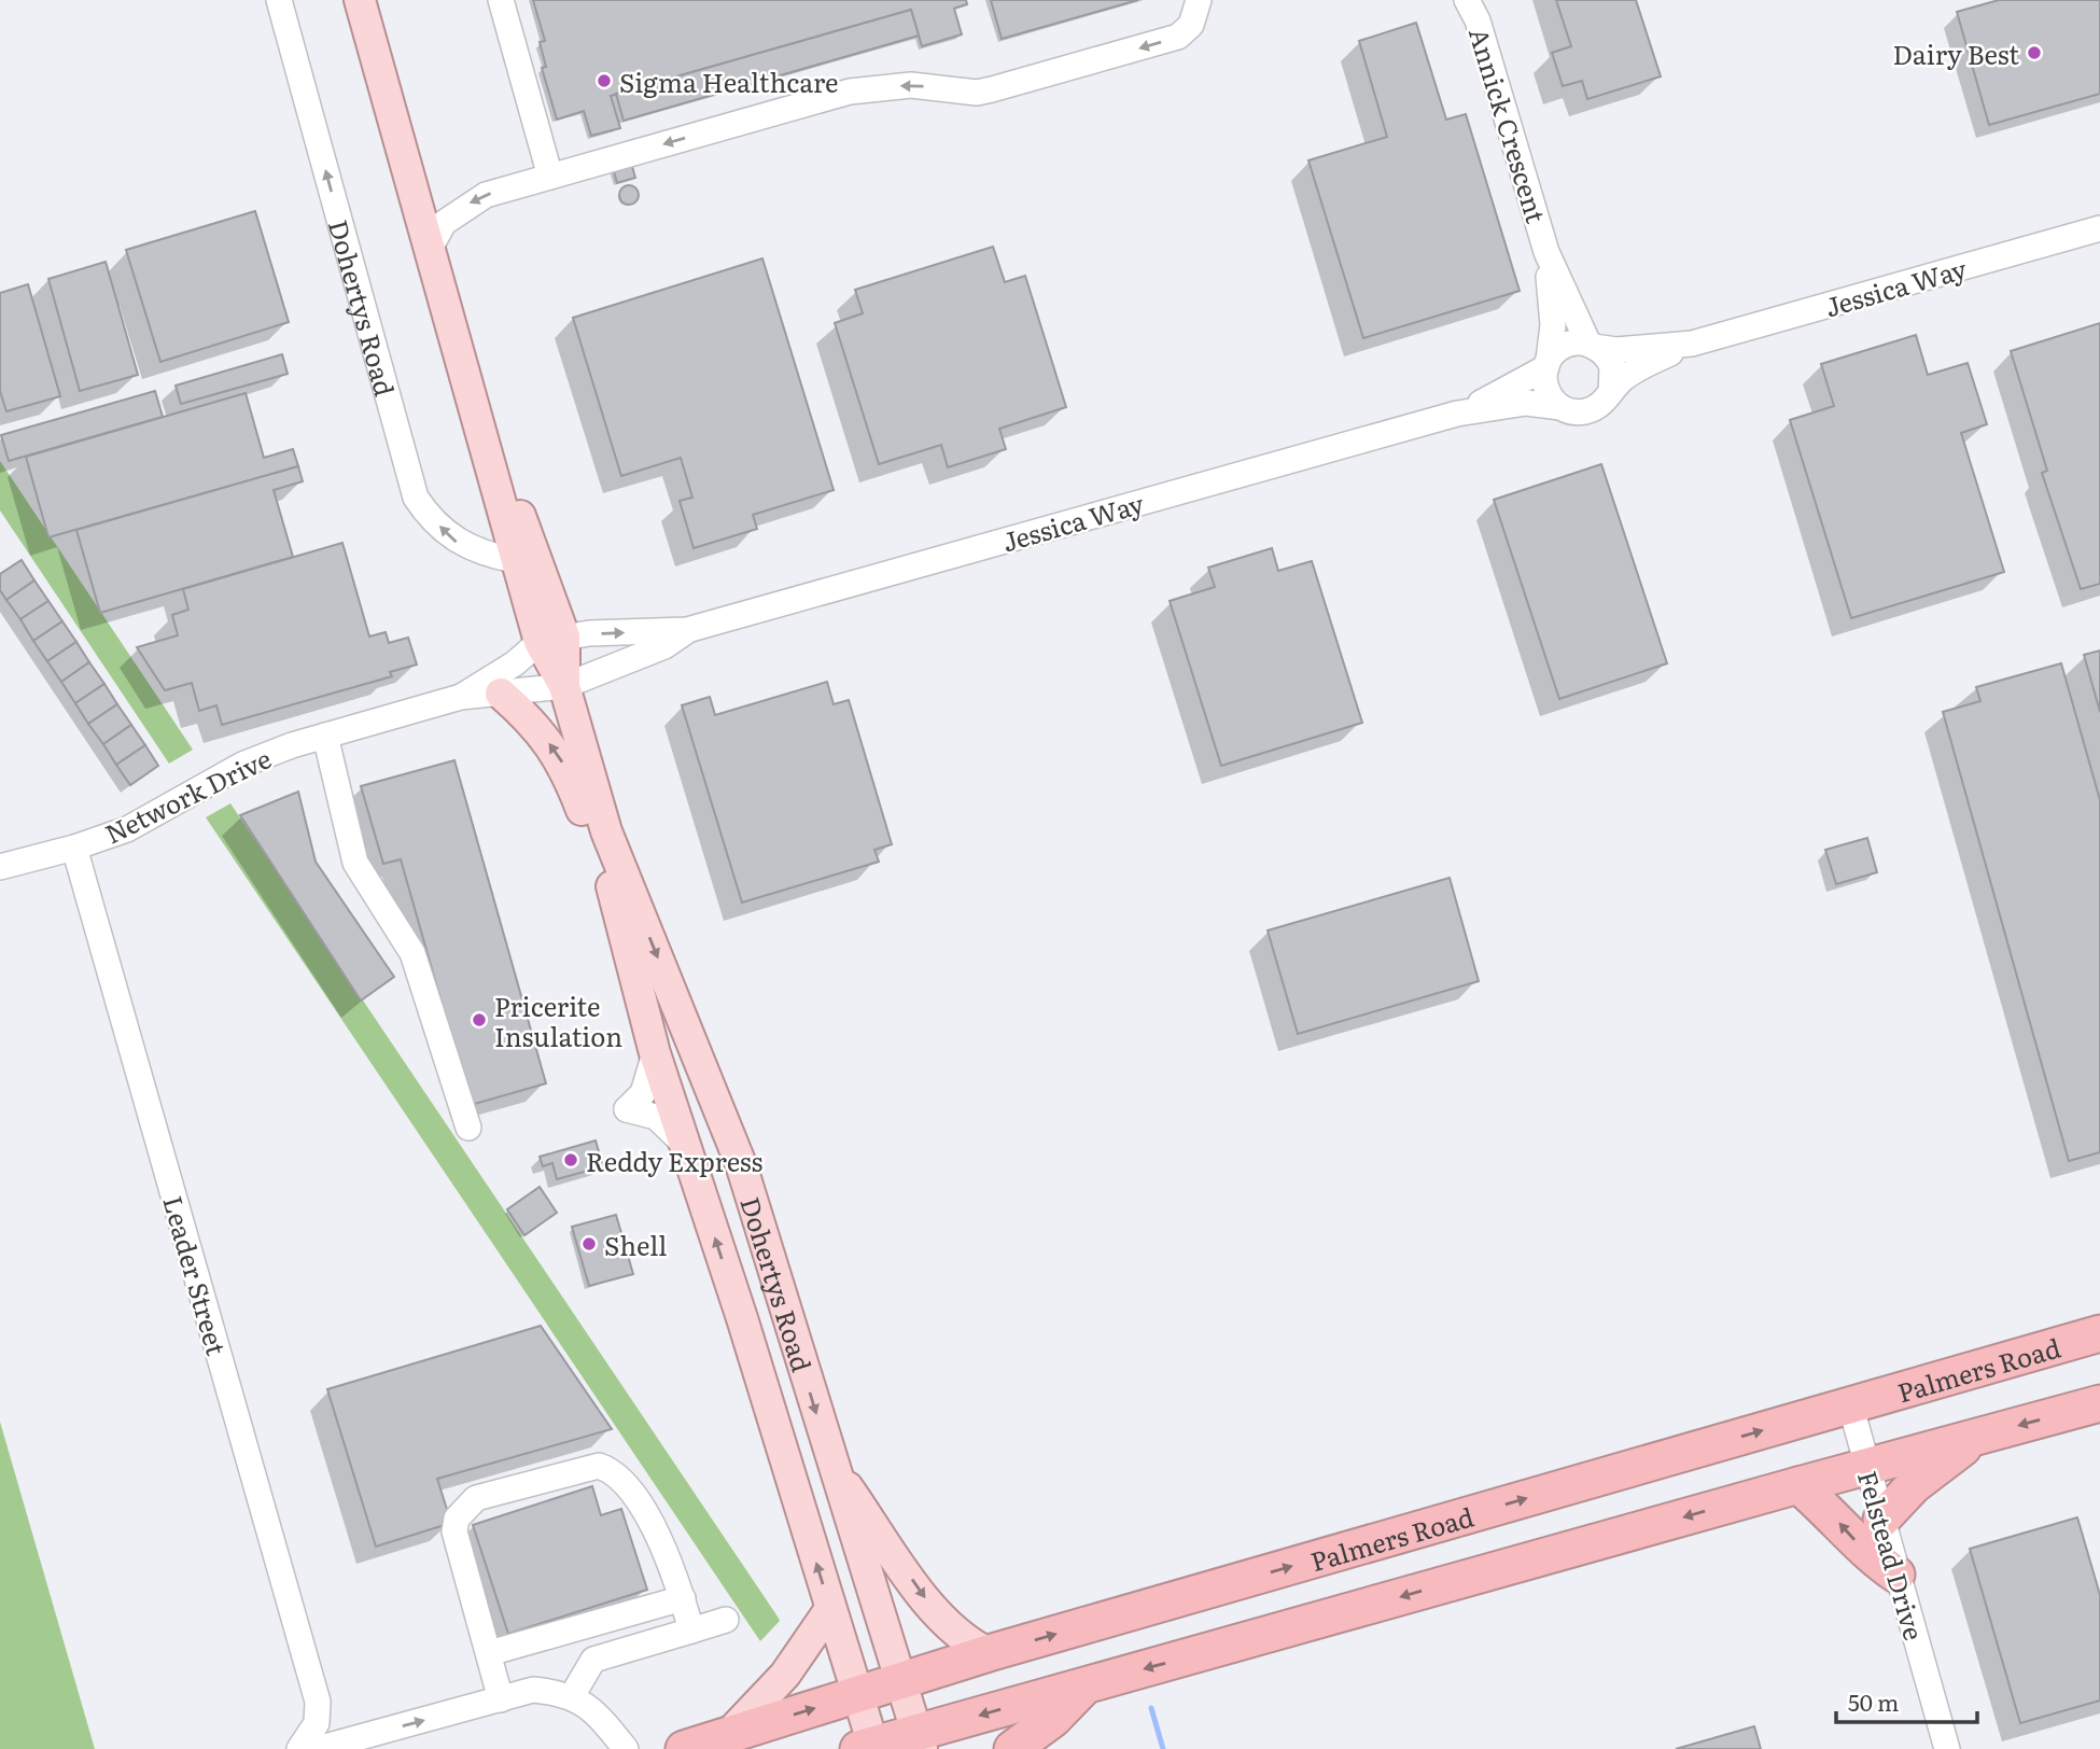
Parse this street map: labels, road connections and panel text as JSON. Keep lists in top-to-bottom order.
{
  "streets": {
    "highway": ["Palmers Road"],
    "main road": ["Dohertys Road"],
    "street": [
      "Annick Crescent",
      "Jessica Way",
      "Network Drive",
      "Leader Street",
      "Felstead Drive"
    ]
  },
  "crossings": [
    ["Annick Crescent", "Jessica Way"],
    ["Jessica Way", "Dohertys Road"],
    ["Jessica Way", "Network Drive"],
    ["Dohertys Road", "Network Drive"],
    ["Dohertys Road", "Palmers Road"],
    ["Network Drive", "Leader Street"],
    ["Palmers Road", "Felstead Drive"]
  ],
  "places": [
    "Dairy Best",
    "Sigma Healthcare",
    "Pricerite Insulation",
    "Reddy Express",
    "Shell"
  ],
  "scale_bar": "50 m"
}
